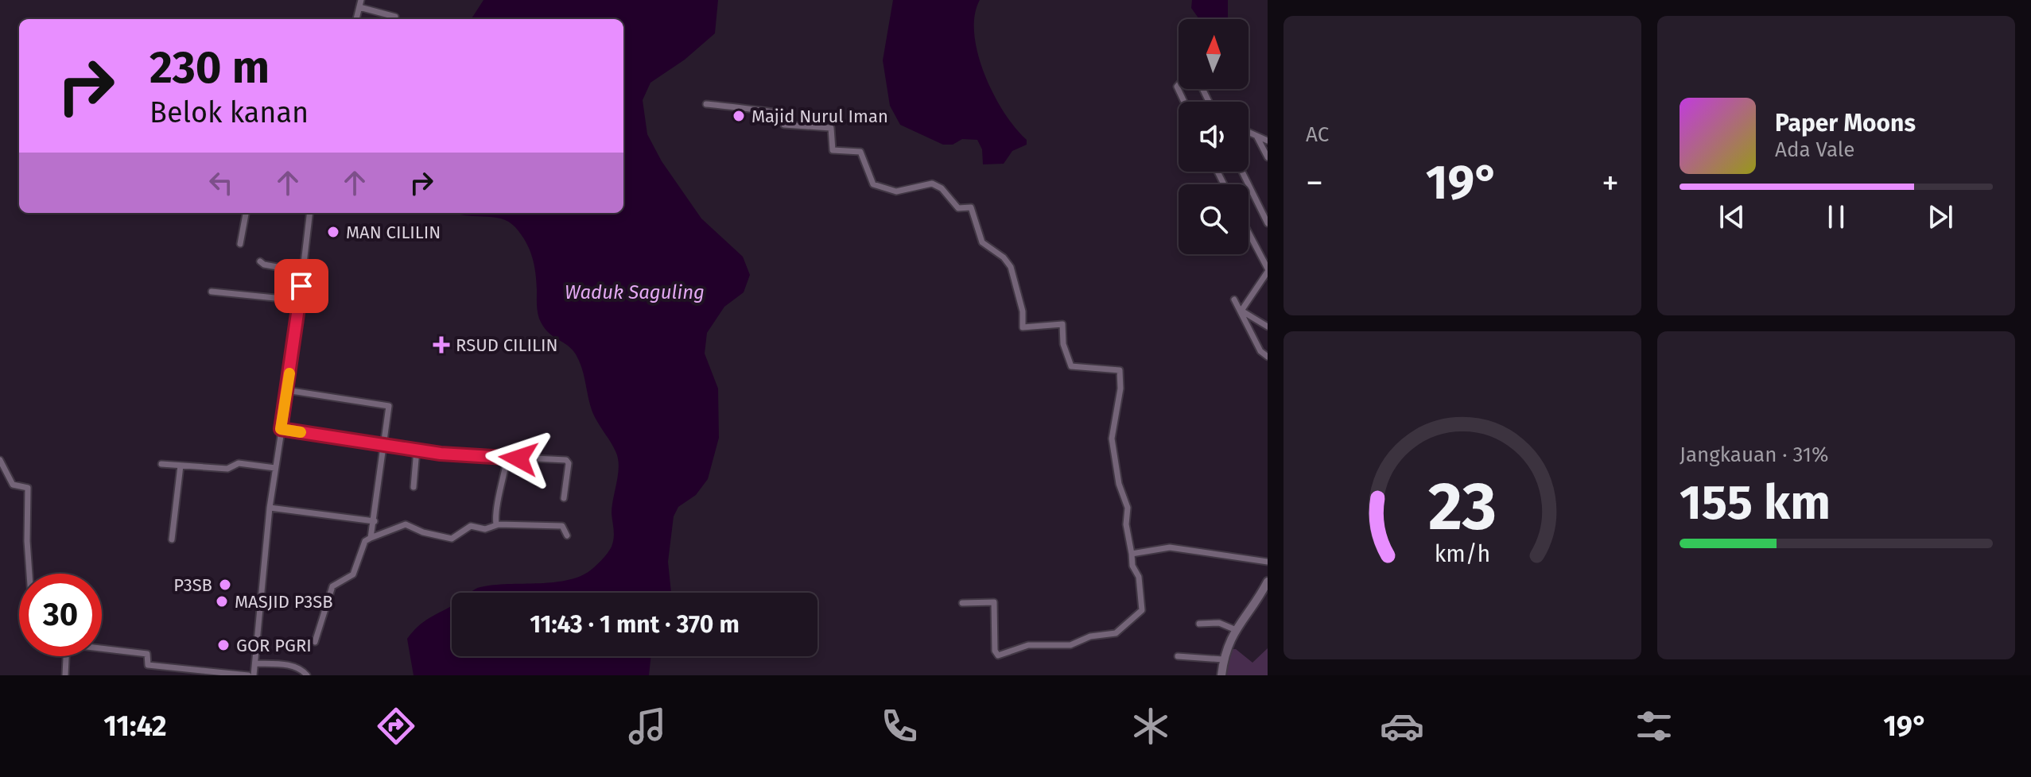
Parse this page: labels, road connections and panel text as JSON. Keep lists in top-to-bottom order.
{
  "water": ["Waduk Saguling"],
  "places": {
    "other": [
      "Majid Nurul Iman",
      "MAN CILILIN",
      "P3SB",
      "MASJID P3SB",
      "GOR PGRI"
    ],
    "health": ["RSUD CILILIN"]
  },
  "north": "top",
  "page": {
    "tile": [
      "AC",
      ["Jangkauan · 31%", "155 km"]
    ],
    "turn": ["230 m", "Belok kanan"],
    "song": ["Paper Moons", "Ada Vale"],
    "heat": ["−", "19°", "+"],
    "limit": "30",
    "trip": "11:43 · 1 mnt · 370 m",
    "tabs": ["11:42", "19°"],
    "gauge": ["23", "km/h"]
  }
}
